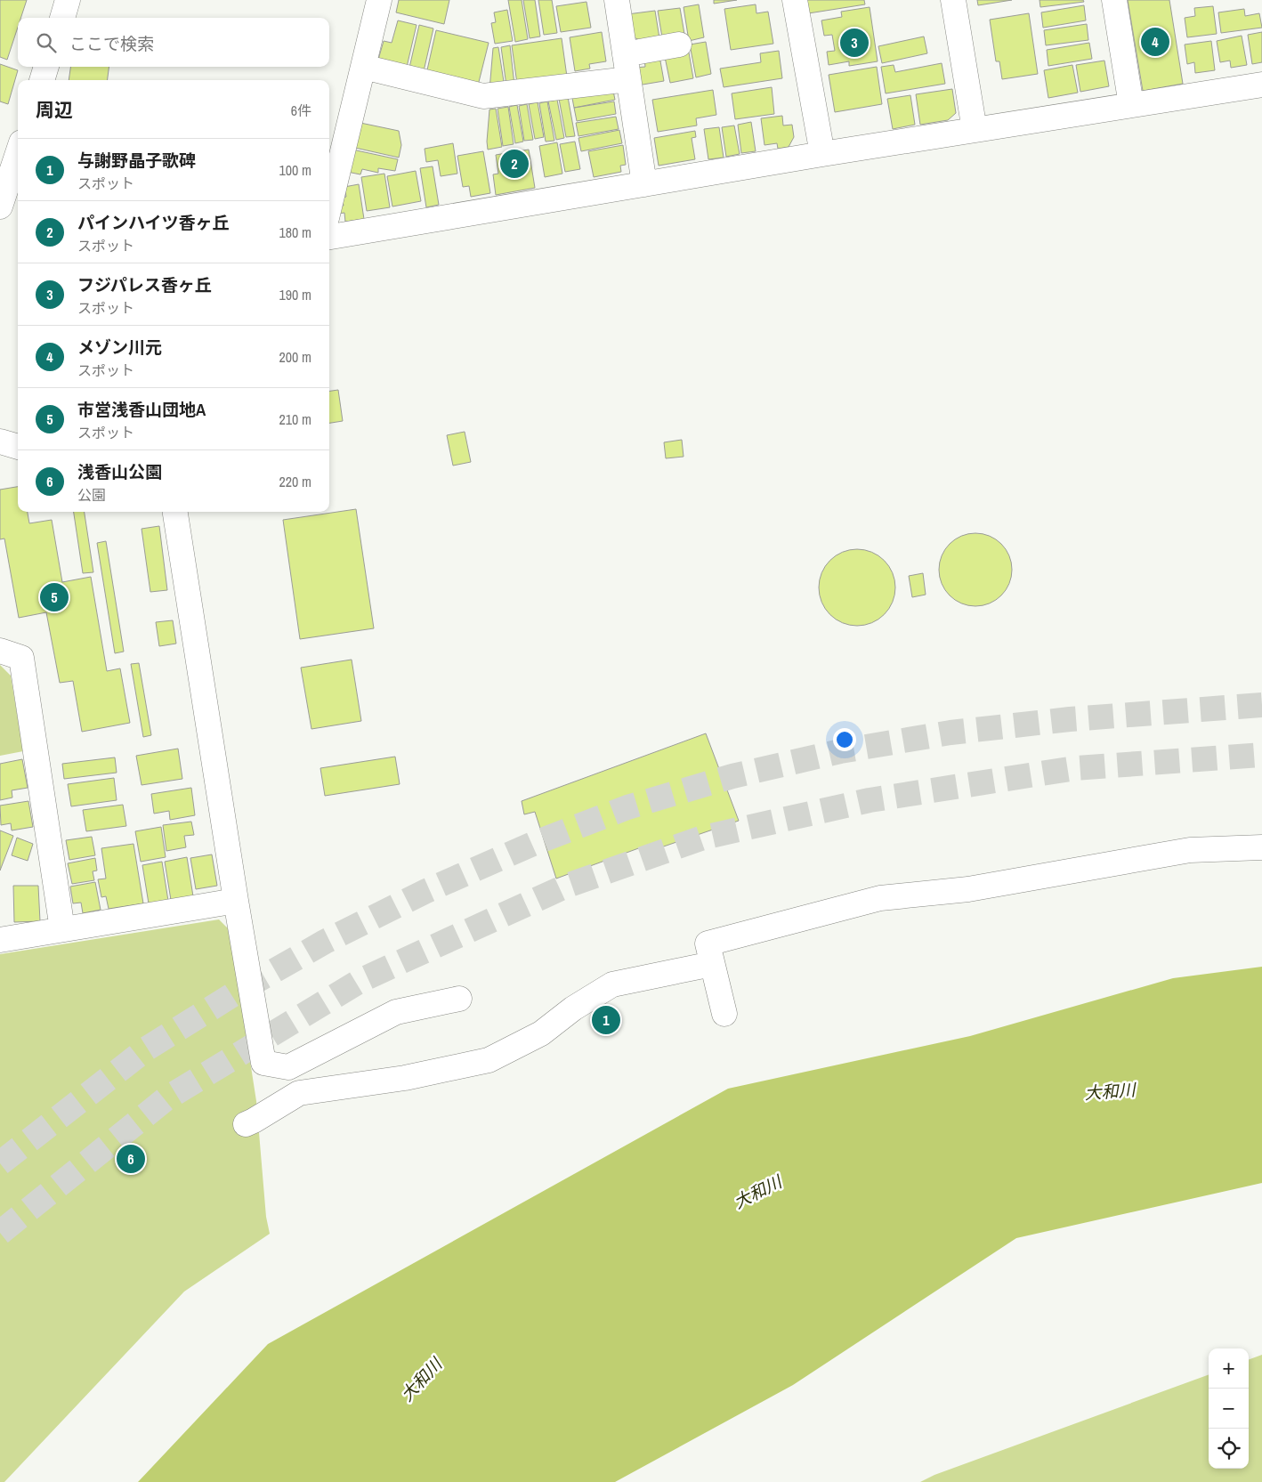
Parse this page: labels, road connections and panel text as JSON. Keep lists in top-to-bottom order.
{
  "water": ["大和川"],
  "page": {
    "search": "ここで検索",
    "pins": [
      "4",
      "3",
      "2",
      "5",
      "1",
      "6"
    ],
    "heading": ["周辺", "6件"],
    "list": [
      {
        "mark": "1",
        "name": "与謝野晶子歌碑",
        "note": "スポット",
        "value": "100 m"
      },
      {
        "mark": "2",
        "name": "パインハイツ香ヶ丘",
        "note": "スポット",
        "value": "180 m"
      },
      {
        "mark": "3",
        "name": "フジパレス香ヶ丘",
        "note": "スポット",
        "value": "190 m"
      },
      {
        "mark": "4",
        "name": "メゾン川元",
        "note": "スポット",
        "value": "200 m"
      },
      {
        "mark": "5",
        "name": "市営浅香山団地A",
        "note": "スポット",
        "value": "210 m"
      },
      {
        "mark": "6",
        "name": "浅香山公園",
        "note": "公園",
        "value": "220 m"
      }
    ],
    "map_buttons": ["+", "−"]
  }
}
